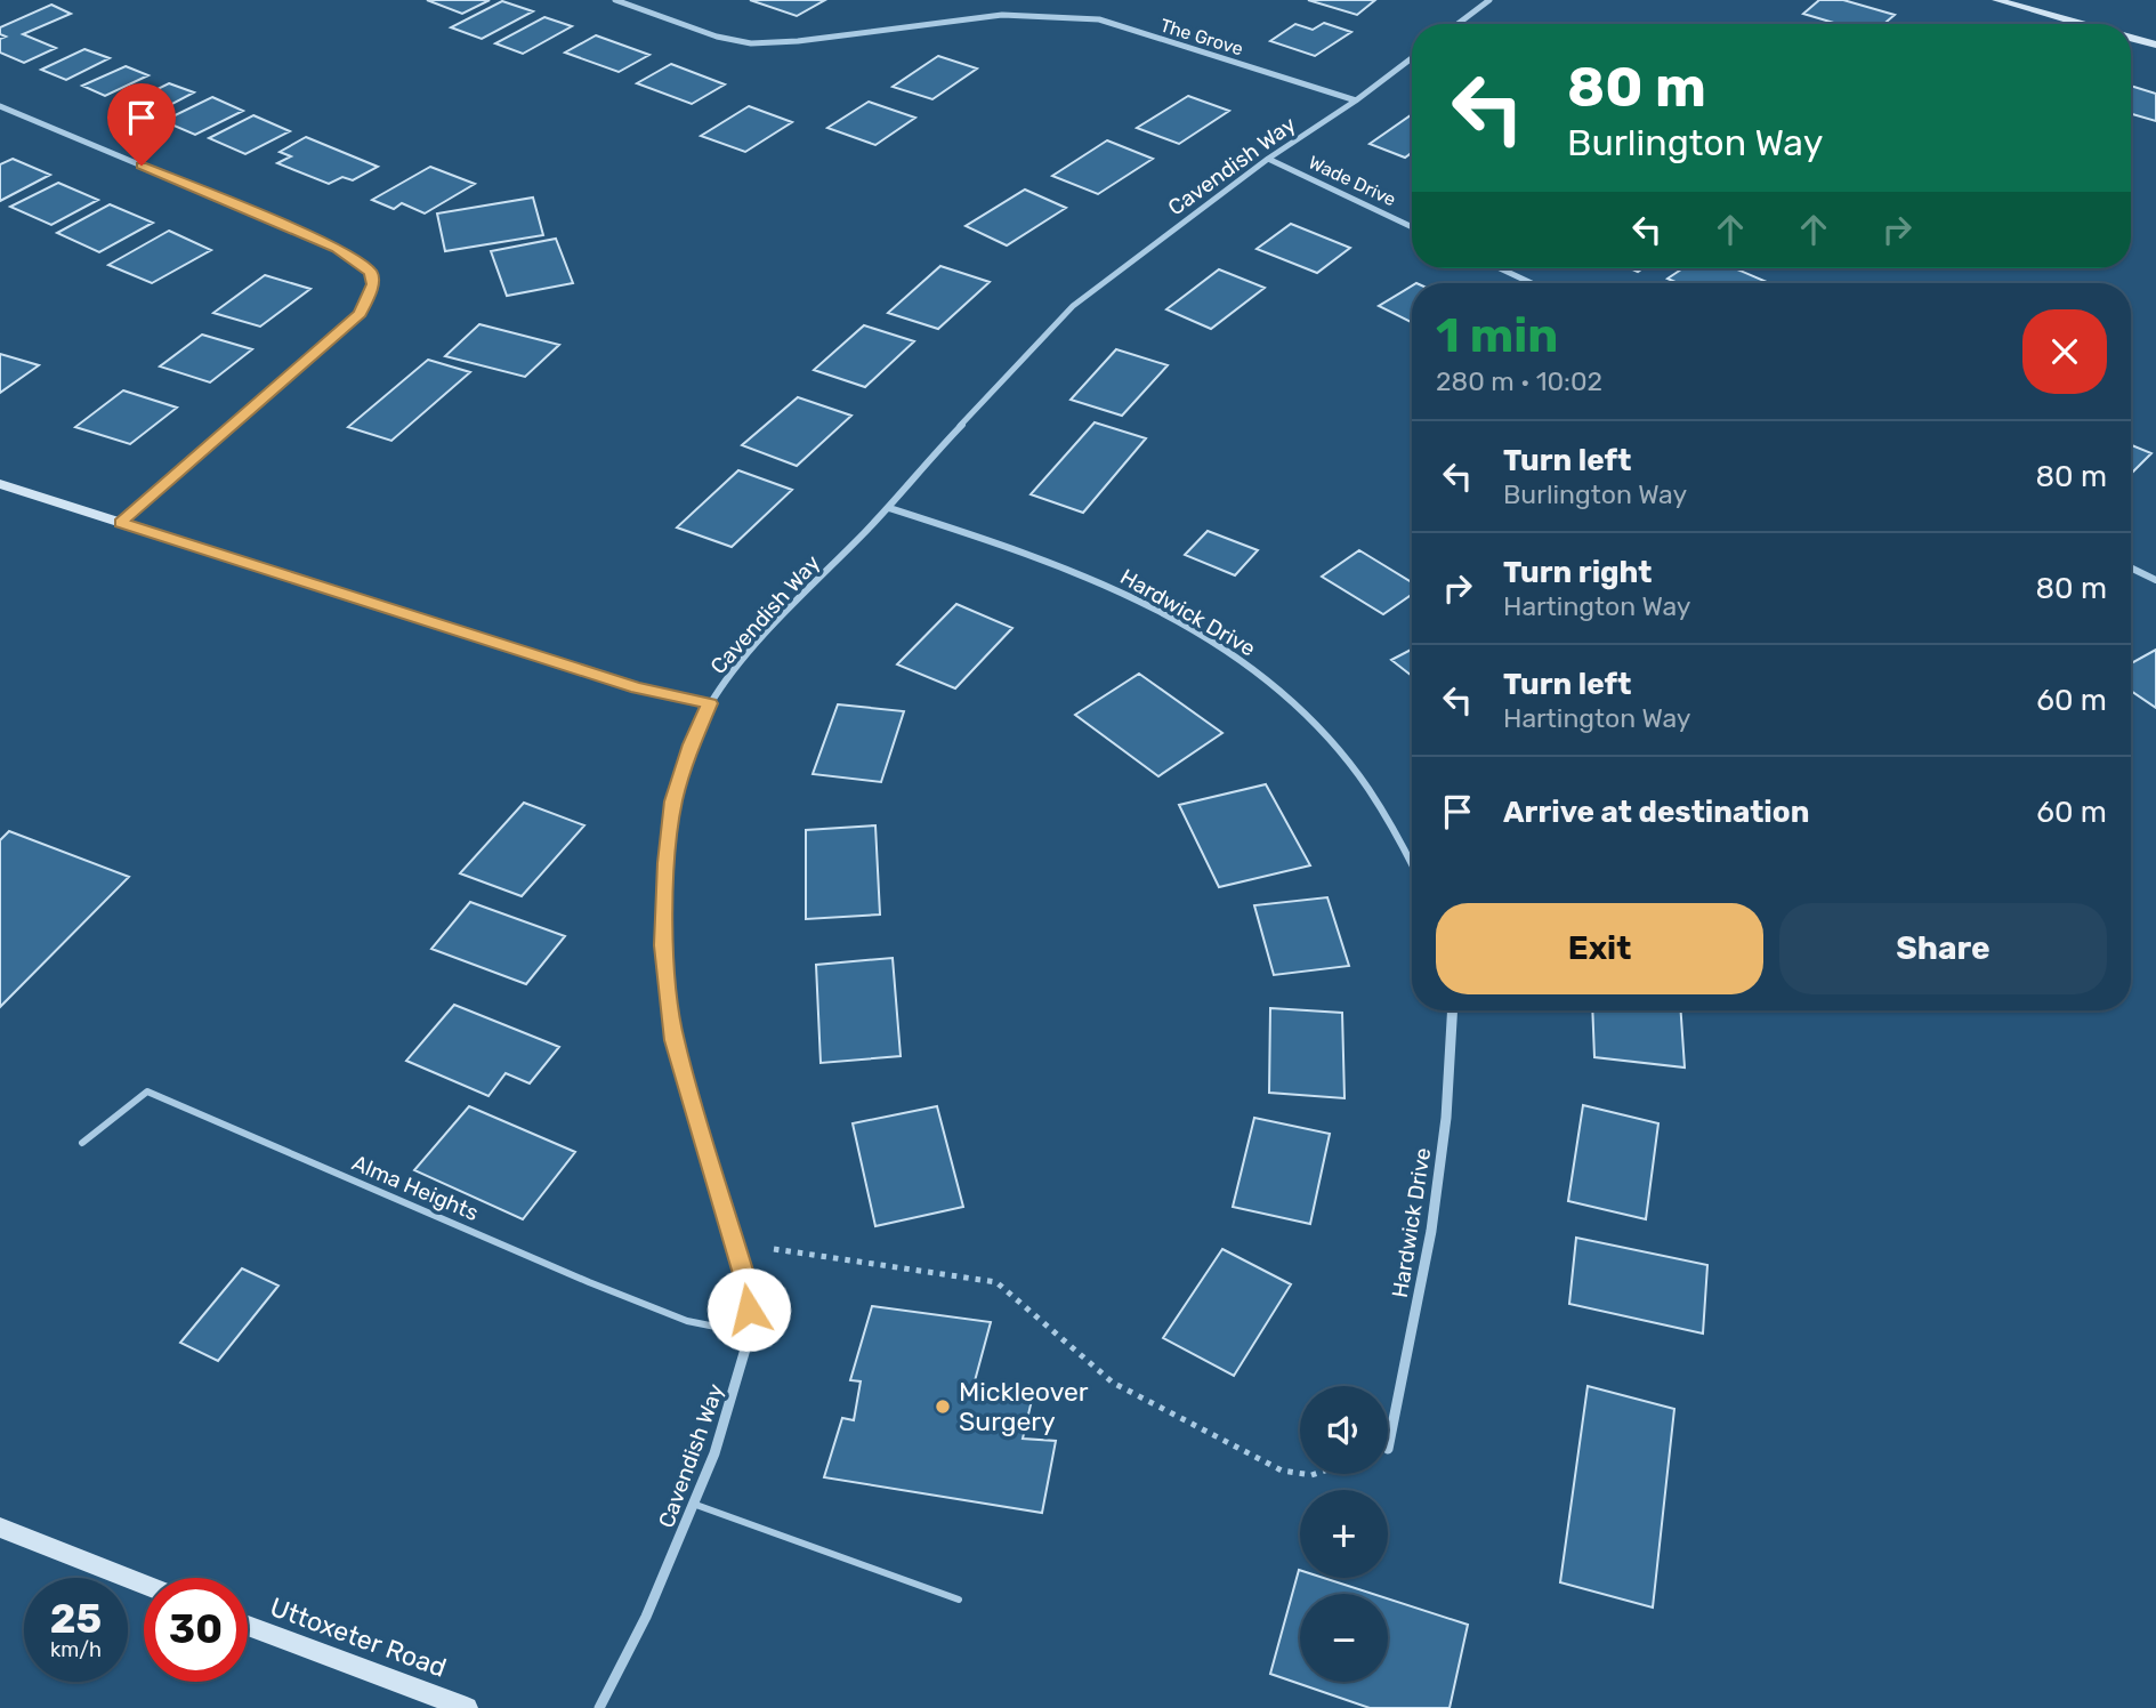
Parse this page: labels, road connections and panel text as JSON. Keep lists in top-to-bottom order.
{
  "streets": {
    "street": [
      "The Grove",
      "Cavendish Way",
      "Wade Drive",
      "Hardwick Drive",
      "Uttoxeter Road"
    ],
    "lane": ["Alma Heights"]
  },
  "crossings": [
    ["The Grove", "Cavendish Way"],
    ["Cavendish Way", "Wade Drive"],
    ["Cavendish Way", "Hardwick Drive"],
    ["Cavendish Way", "Alma Heights"]
  ],
  "places": ["Mickleover Surgery"],
  "page": {
    "turn": ["80 m", "Burlington Way"],
    "heading": ["1 min", "280 m · 10:02"],
    "list": [
      {
        "name": "Turn left",
        "note": "Burlington Way",
        "value": "80 m"
      },
      {
        "name": "Turn right",
        "note": "Hartington Way",
        "value": "80 m"
      },
      {
        "name": "Turn left",
        "note": "Hartington Way",
        "value": "60 m"
      },
      {
        "name": "Arrive at destination",
        "value": "60 m"
      }
    ],
    "buttons": ["Exit", "Share"],
    "map_buttons": ["+", "−"],
    "speed": "25 km/h",
    "limit": "30"
  }
}
